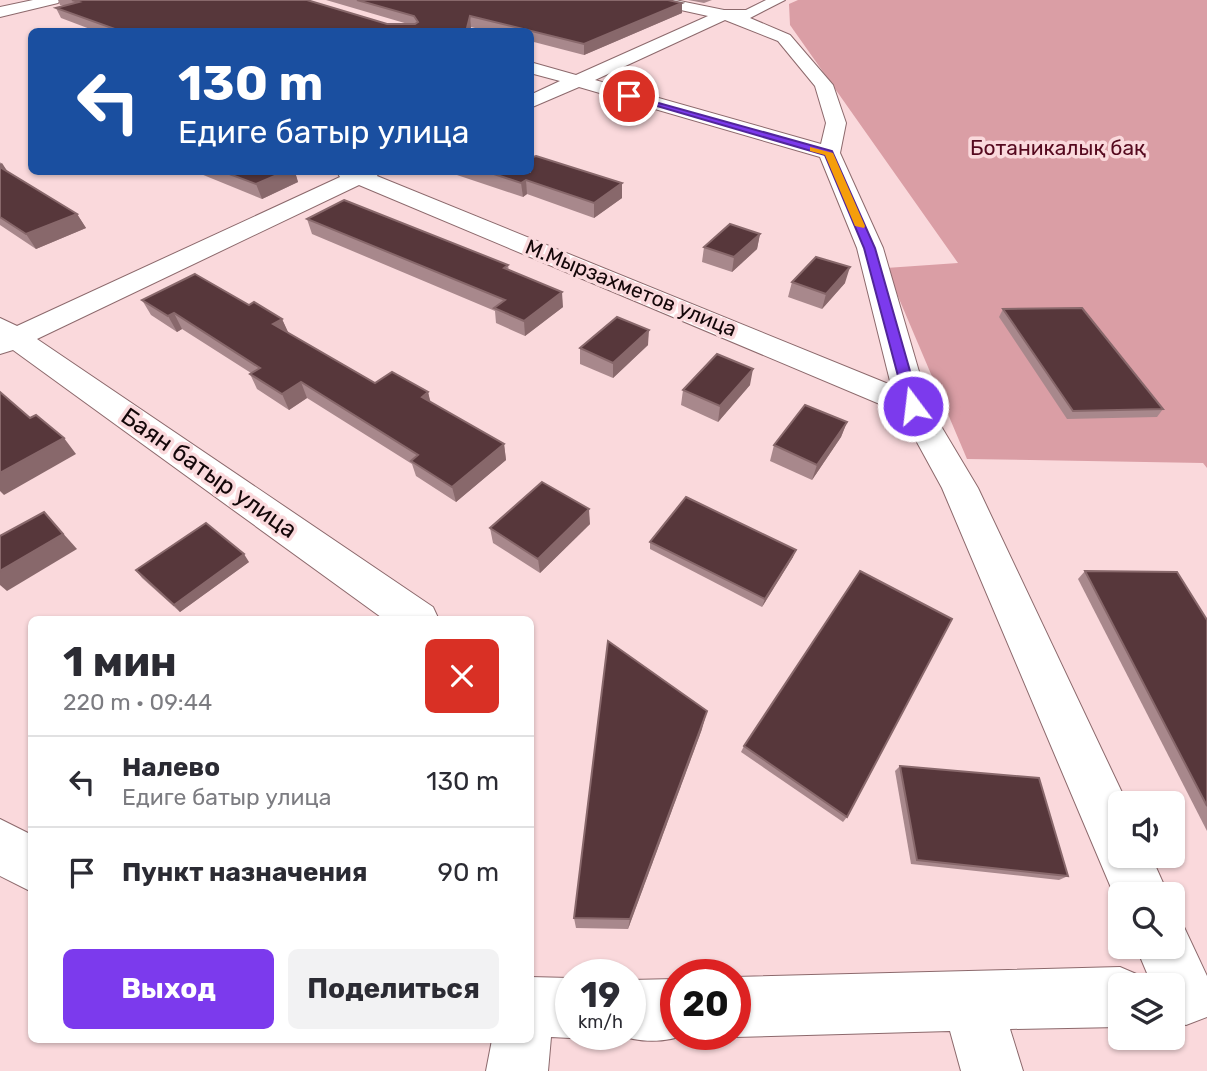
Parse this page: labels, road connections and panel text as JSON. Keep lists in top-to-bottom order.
{
  "streets": {
    "street": ["М.Мырзахметов улица", "Баян батыр улица"]
  },
  "parks": ["Ботаникалық бақ"],
  "page": {
    "turn": ["130 m", "Едиге батыр улица"],
    "heading": ["1 мин", "220 m · 09:44"],
    "list": [
      {
        "name": "Налево",
        "note": "Едиге батыр улица",
        "value": "130 m"
      },
      {
        "name": "Пункт назначения",
        "value": "90 m"
      }
    ],
    "buttons": ["Выход", "Поделиться"],
    "speed": "19 km/h",
    "limit": "20"
  }
}
